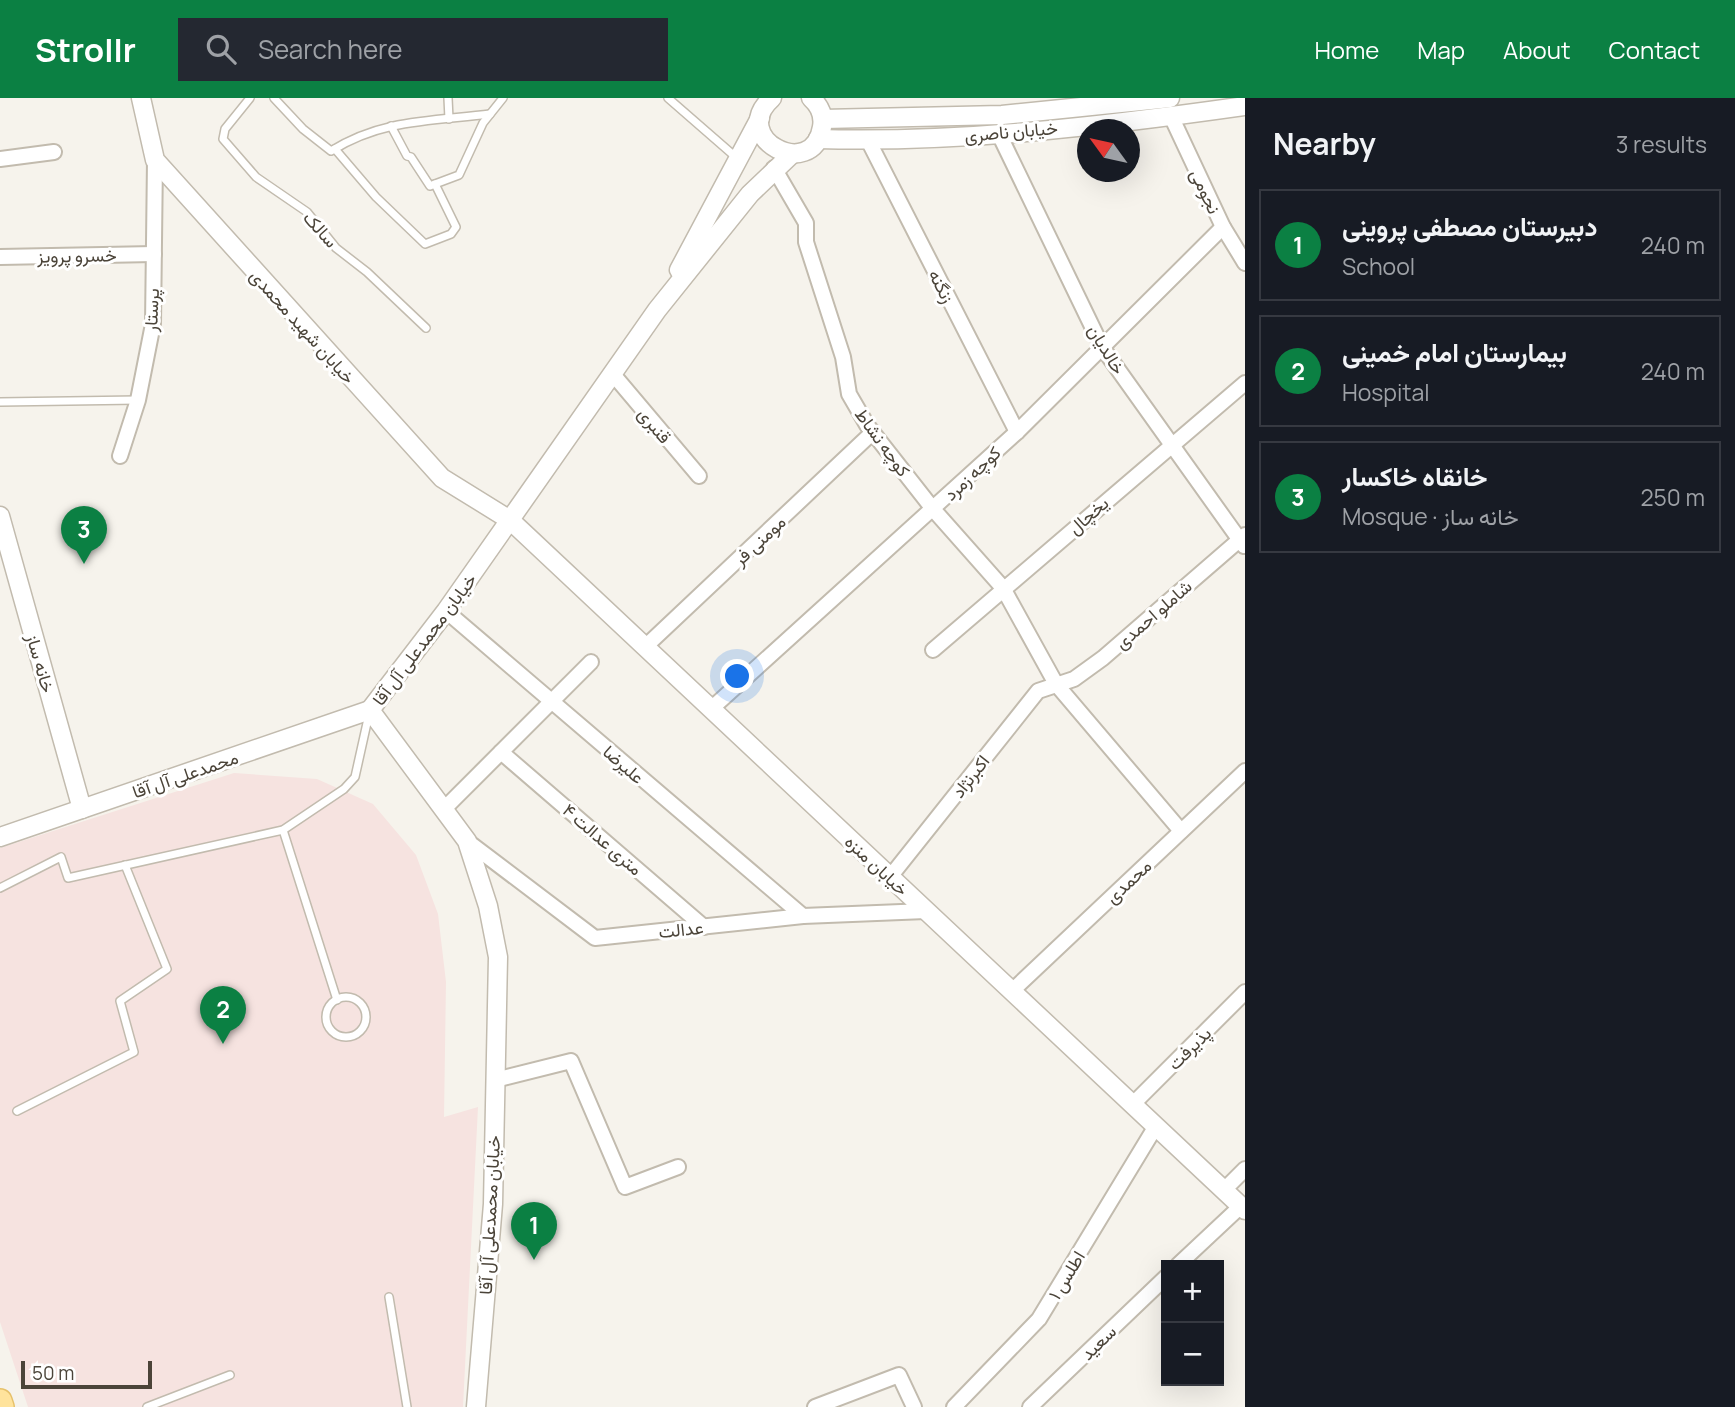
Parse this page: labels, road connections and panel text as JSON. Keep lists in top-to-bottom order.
{
  "streets": {
    "street": [
      "خیابان ناصری",
      "نجومی",
      "خسرو پرویز",
      "زنگنه",
      "پرستار",
      "خیابان شهید محمدی",
      "خالدیان",
      "قنبری",
      "کوچه نشاط",
      "کوچه زمرد",
      "یخچال",
      "مومنی فر",
      "شاملو احمدی",
      "خیابان محمدعلی آل آقا",
      "خانه ساز",
      "علیرضا",
      "محمدعلی آل آقا",
      "اکبرنژاد",
      "۴ متری عدالت",
      "خیابان منزه",
      "محمدی",
      "عدالت",
      "پذیرفت",
      "اطلس ۱",
      "سعید"
    ],
    "lane": ["سالک"]
  },
  "crossings": [
    ["خیابان ناصری", "نجومی"],
    ["خیابان ناصری", "زنگنه"],
    ["خیابان ناصری", "خالدیان"],
    ["خیابان ناصری", "خیابان محمدعلی آل آقا"],
    ["نجومی", "کوچه زمرد"],
    ["خسرو پرویز", "پرستار"],
    ["زنگنه", "کوچه زمرد"],
    ["پرستار", "خیابان شهید محمدی"],
    ["خیابان شهید محمدی", "خیابان محمدعلی آل آقا"],
    ["خیابان شهید محمدی", "خیابان منزه"],
    ["خالدیان", "کوچه زمرد"],
    ["خالدیان", "یخچال"],
    ["خالدیان", "شاملو احمدی"],
    ["قنبری", "خیابان محمدعلی آل آقا"],
    ["کوچه نشاط", "کوچه زمرد"],
    ["کوچه نشاط", "یخچال"],
    ["کوچه نشاط", "مومنی فر"],
    ["کوچه نشاط", "شاملو احمدی"],
    ["کوچه نشاط", "خیابان محمدعلی آل آقا"],
    ["کوچه نشاط", "اکبرنژاد"],
    ["کوچه نشاط", "محمدی"],
    ["کوچه زمرد", "خیابان منزه"],
    ["مومنی فر", "خیابان منزه"],
    ["شاملو احمدی", "اکبرنژاد"],
    ["خیابان محمدعلی آل آقا", "علیرضا"],
    ["خیابان محمدعلی آل آقا", "محمدعلی آل آقا"],
    ["خیابان محمدعلی آل آقا", "خیابان منزه"],
    ["خیابان محمدعلی آل آقا", "عدالت"],
    ["خانه ساز", "محمدعلی آل آقا"],
    ["علیرضا", "عدالت"],
    ["اکبرنژاد", "خیابان منزه"],
    ["۴ متری عدالت", "عدالت"],
    ["خیابان منزه", "محمدی"],
    ["خیابان منزه", "عدالت"],
    ["خیابان منزه", "پذیرفت"],
    ["خیابان منزه", "اطلس ۱"]
  ],
  "scale_bar": "50 m",
  "north": "top left",
  "page": {
    "header": "Strollr",
    "search": "Search here",
    "nav": [
      "Home",
      "Map",
      "About",
      "Contact"
    ],
    "heading": ["Nearby", "3 results"],
    "list": [
      {
        "mark": "1",
        "name": "دبیرستان مصطفی پروینی",
        "note": "School",
        "value": "240 m"
      },
      {
        "mark": "2",
        "name": "بیمارستان امام خمینی",
        "note": "Hospital",
        "value": "240 m"
      },
      {
        "mark": "3",
        "name": "خانقاه خاکسار",
        "note": "Mosque · خانه ساز",
        "value": "250 m"
      }
    ],
    "pins": ["3", "2", "1"],
    "map_buttons": ["+", "−"],
    "scale": "50 m"
  }
}
